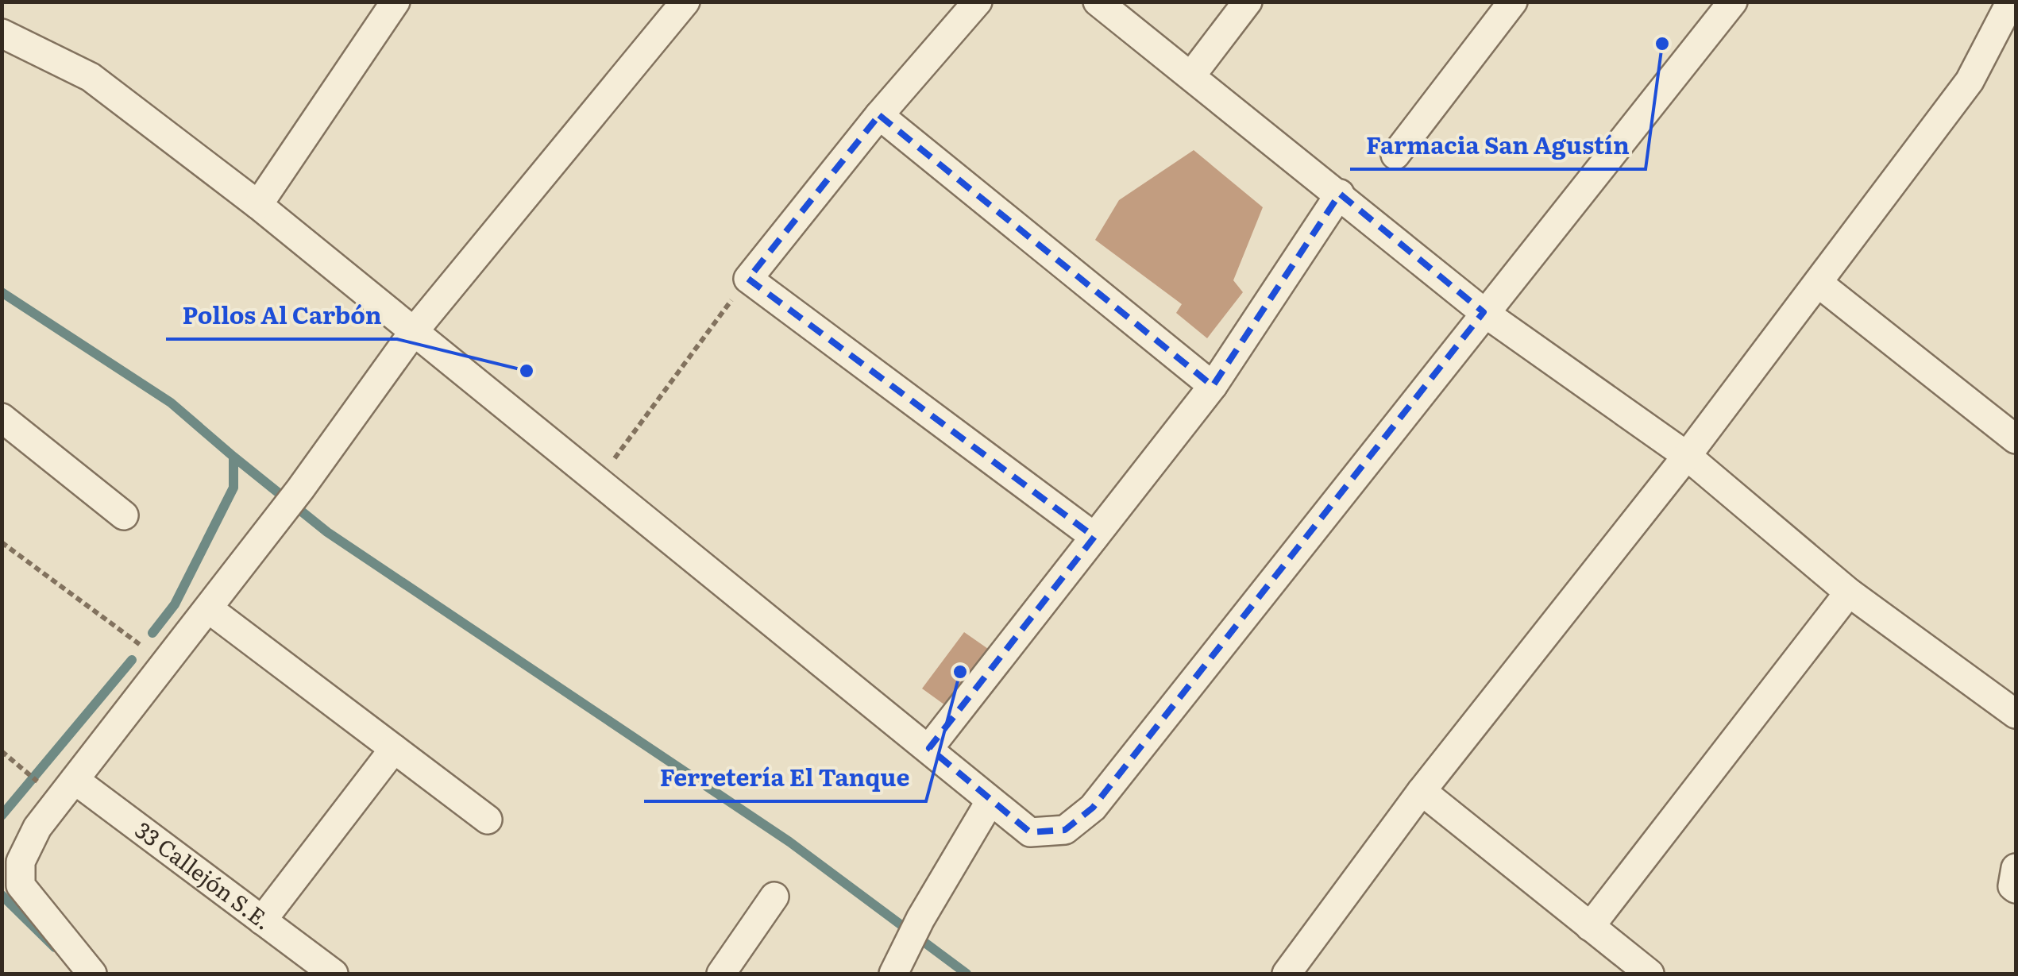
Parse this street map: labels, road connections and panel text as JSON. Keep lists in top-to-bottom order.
{
  "streets": {
    "street": ["33 Callejón S.E."]
  },
  "places": ["Farmacia San Agustín", "Pollos Al Carbón", "Ferretería El Tanque"]
}
